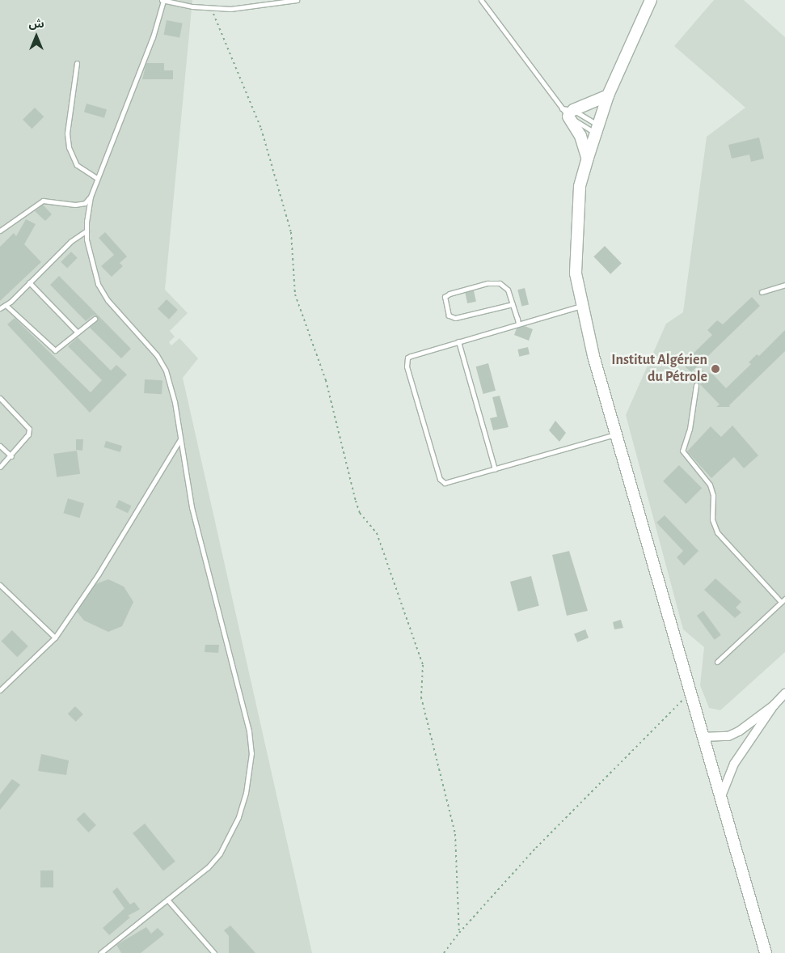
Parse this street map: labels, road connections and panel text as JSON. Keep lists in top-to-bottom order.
{
  "places": ["Institut Algérien du Pétrole"],
  "north": "top"
}
